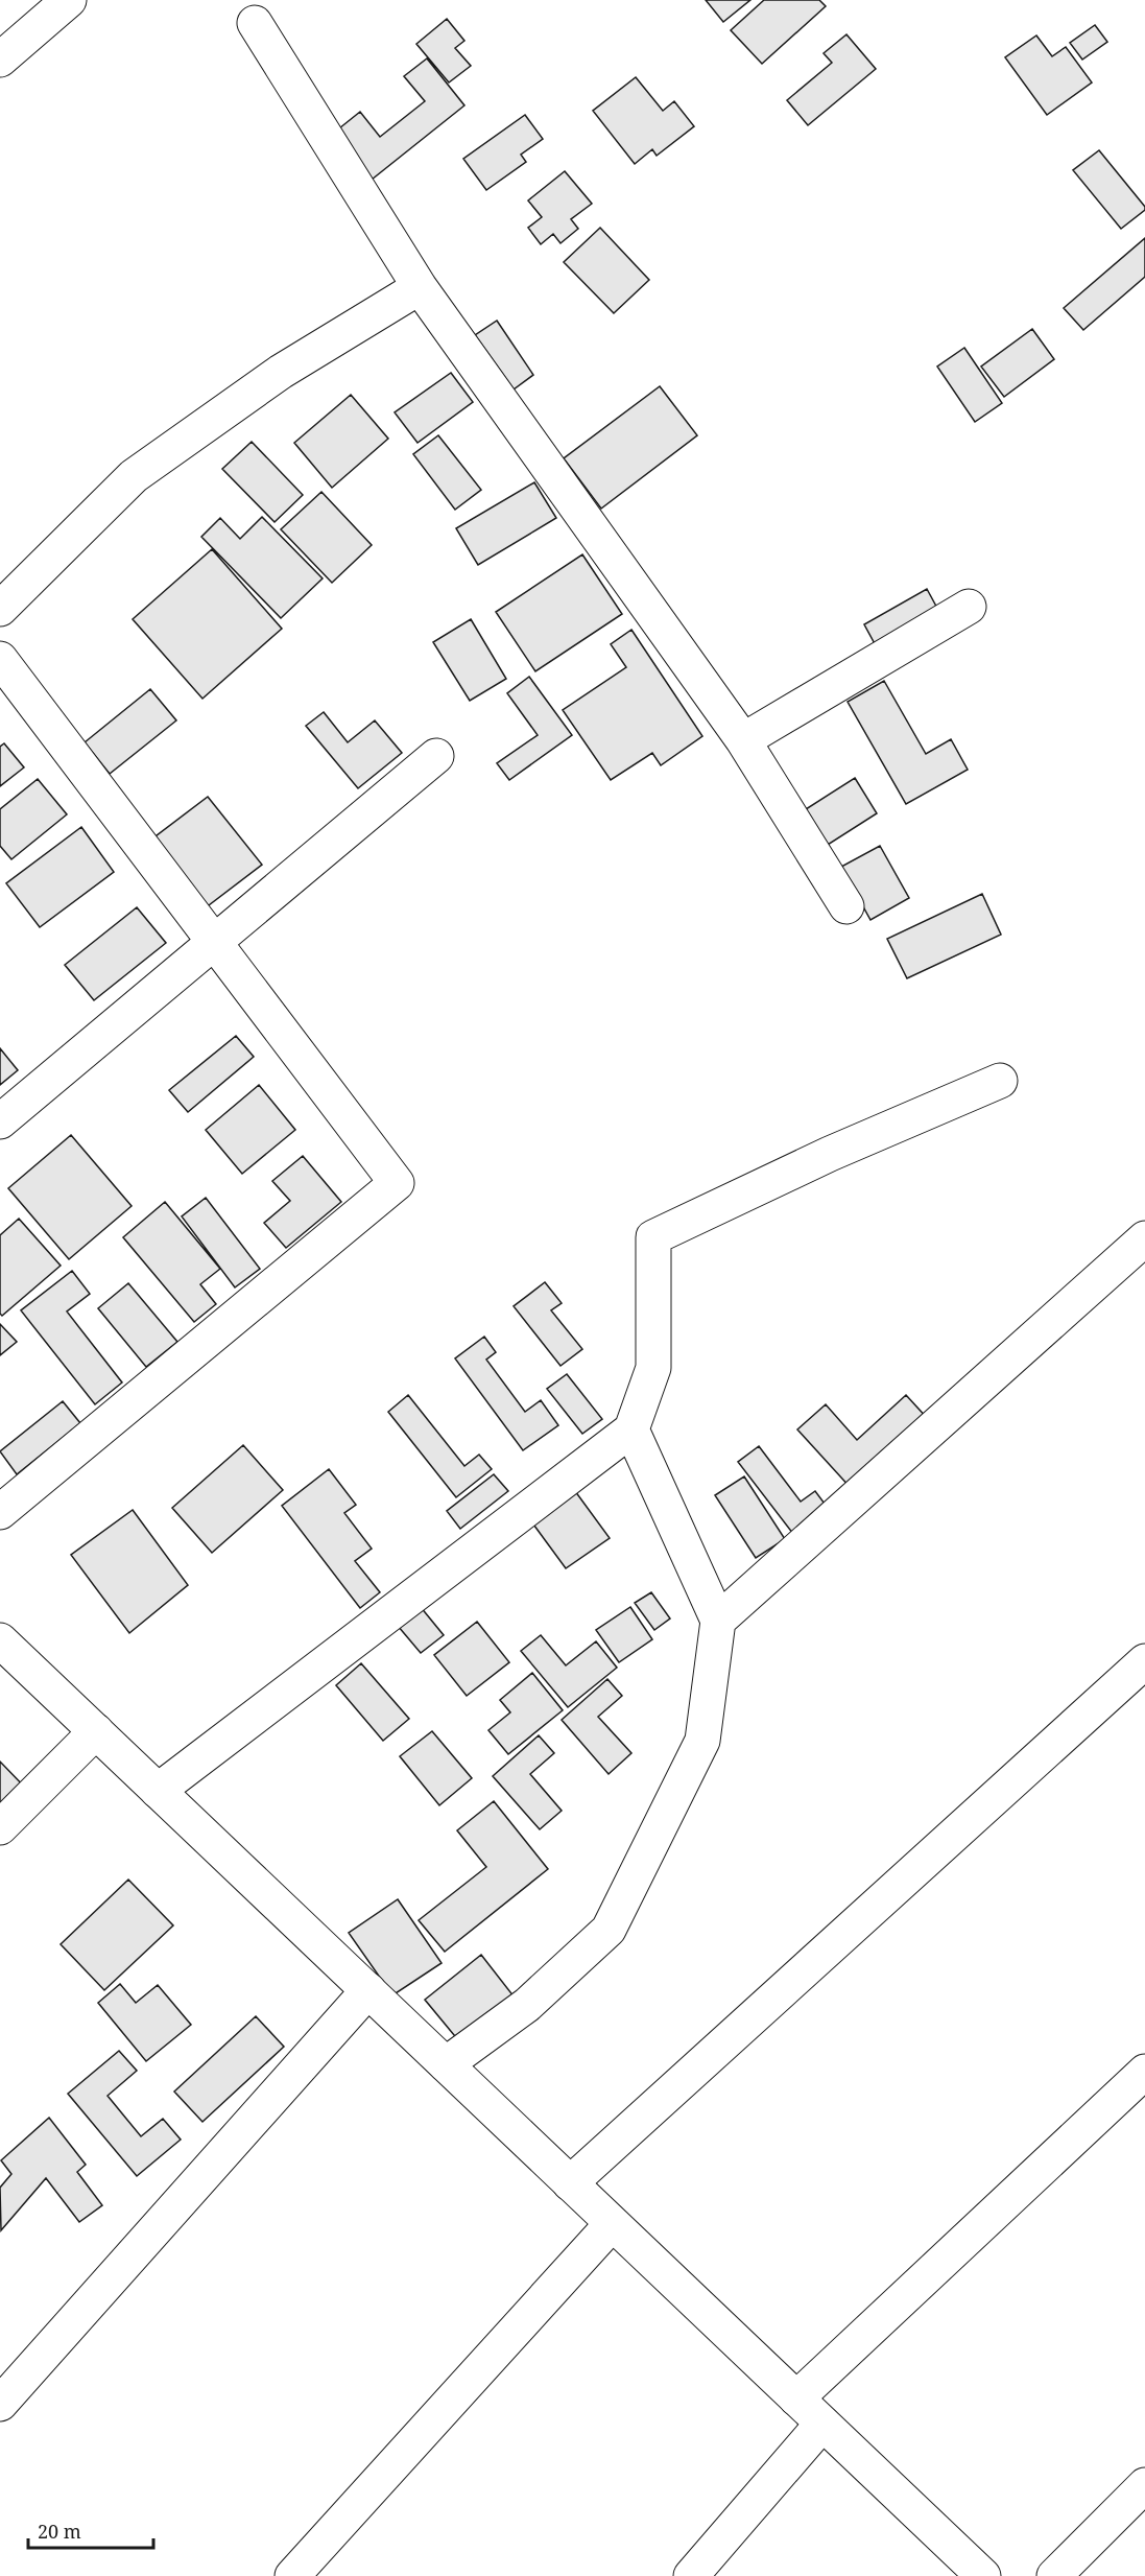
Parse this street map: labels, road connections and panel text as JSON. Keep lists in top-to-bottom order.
{
  "scale_bar": "20 m"
}
